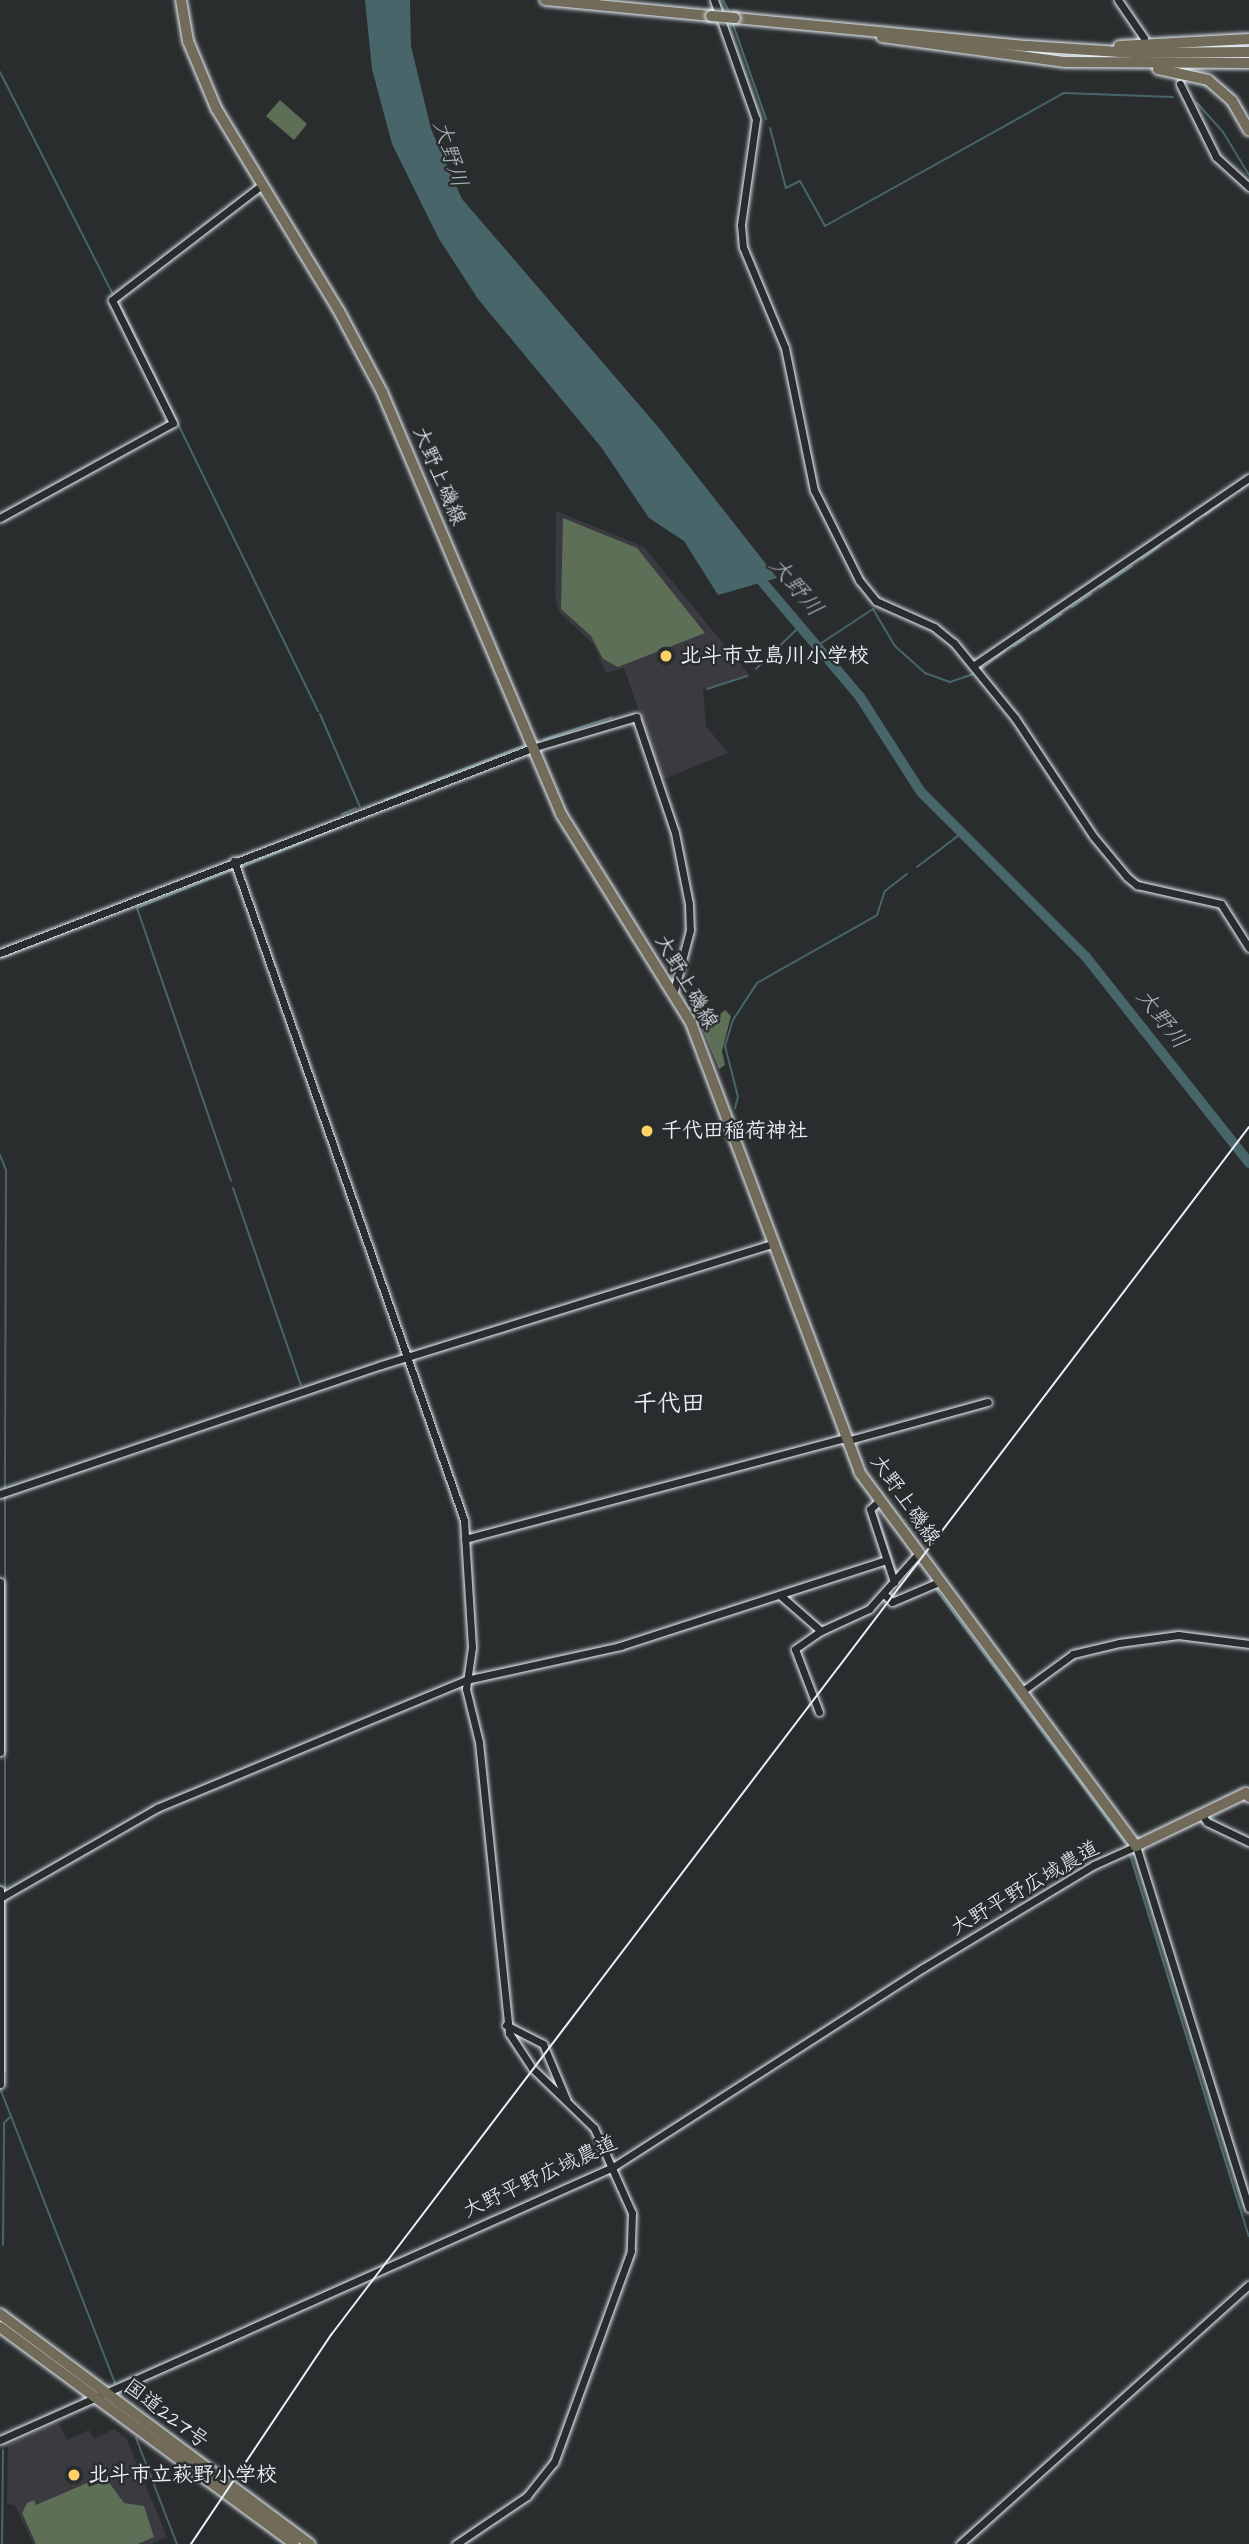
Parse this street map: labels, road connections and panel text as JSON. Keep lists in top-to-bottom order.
{
  "streets": {
    "highway": ["国道227号"],
    "main road": ["大野上磯線"],
    "street": ["大野平野広域農道"]
  },
  "crossings": [
    ["大野上磯線", "大野平野広域農道"],
    ["大野平野広域農道", "国道227号"]
  ],
  "districts": ["千代田"],
  "water": ["大野川"],
  "places": ["北斗市立島川小学校", "千代田稲荷神社", "北斗市立萩野小学校"]
}
